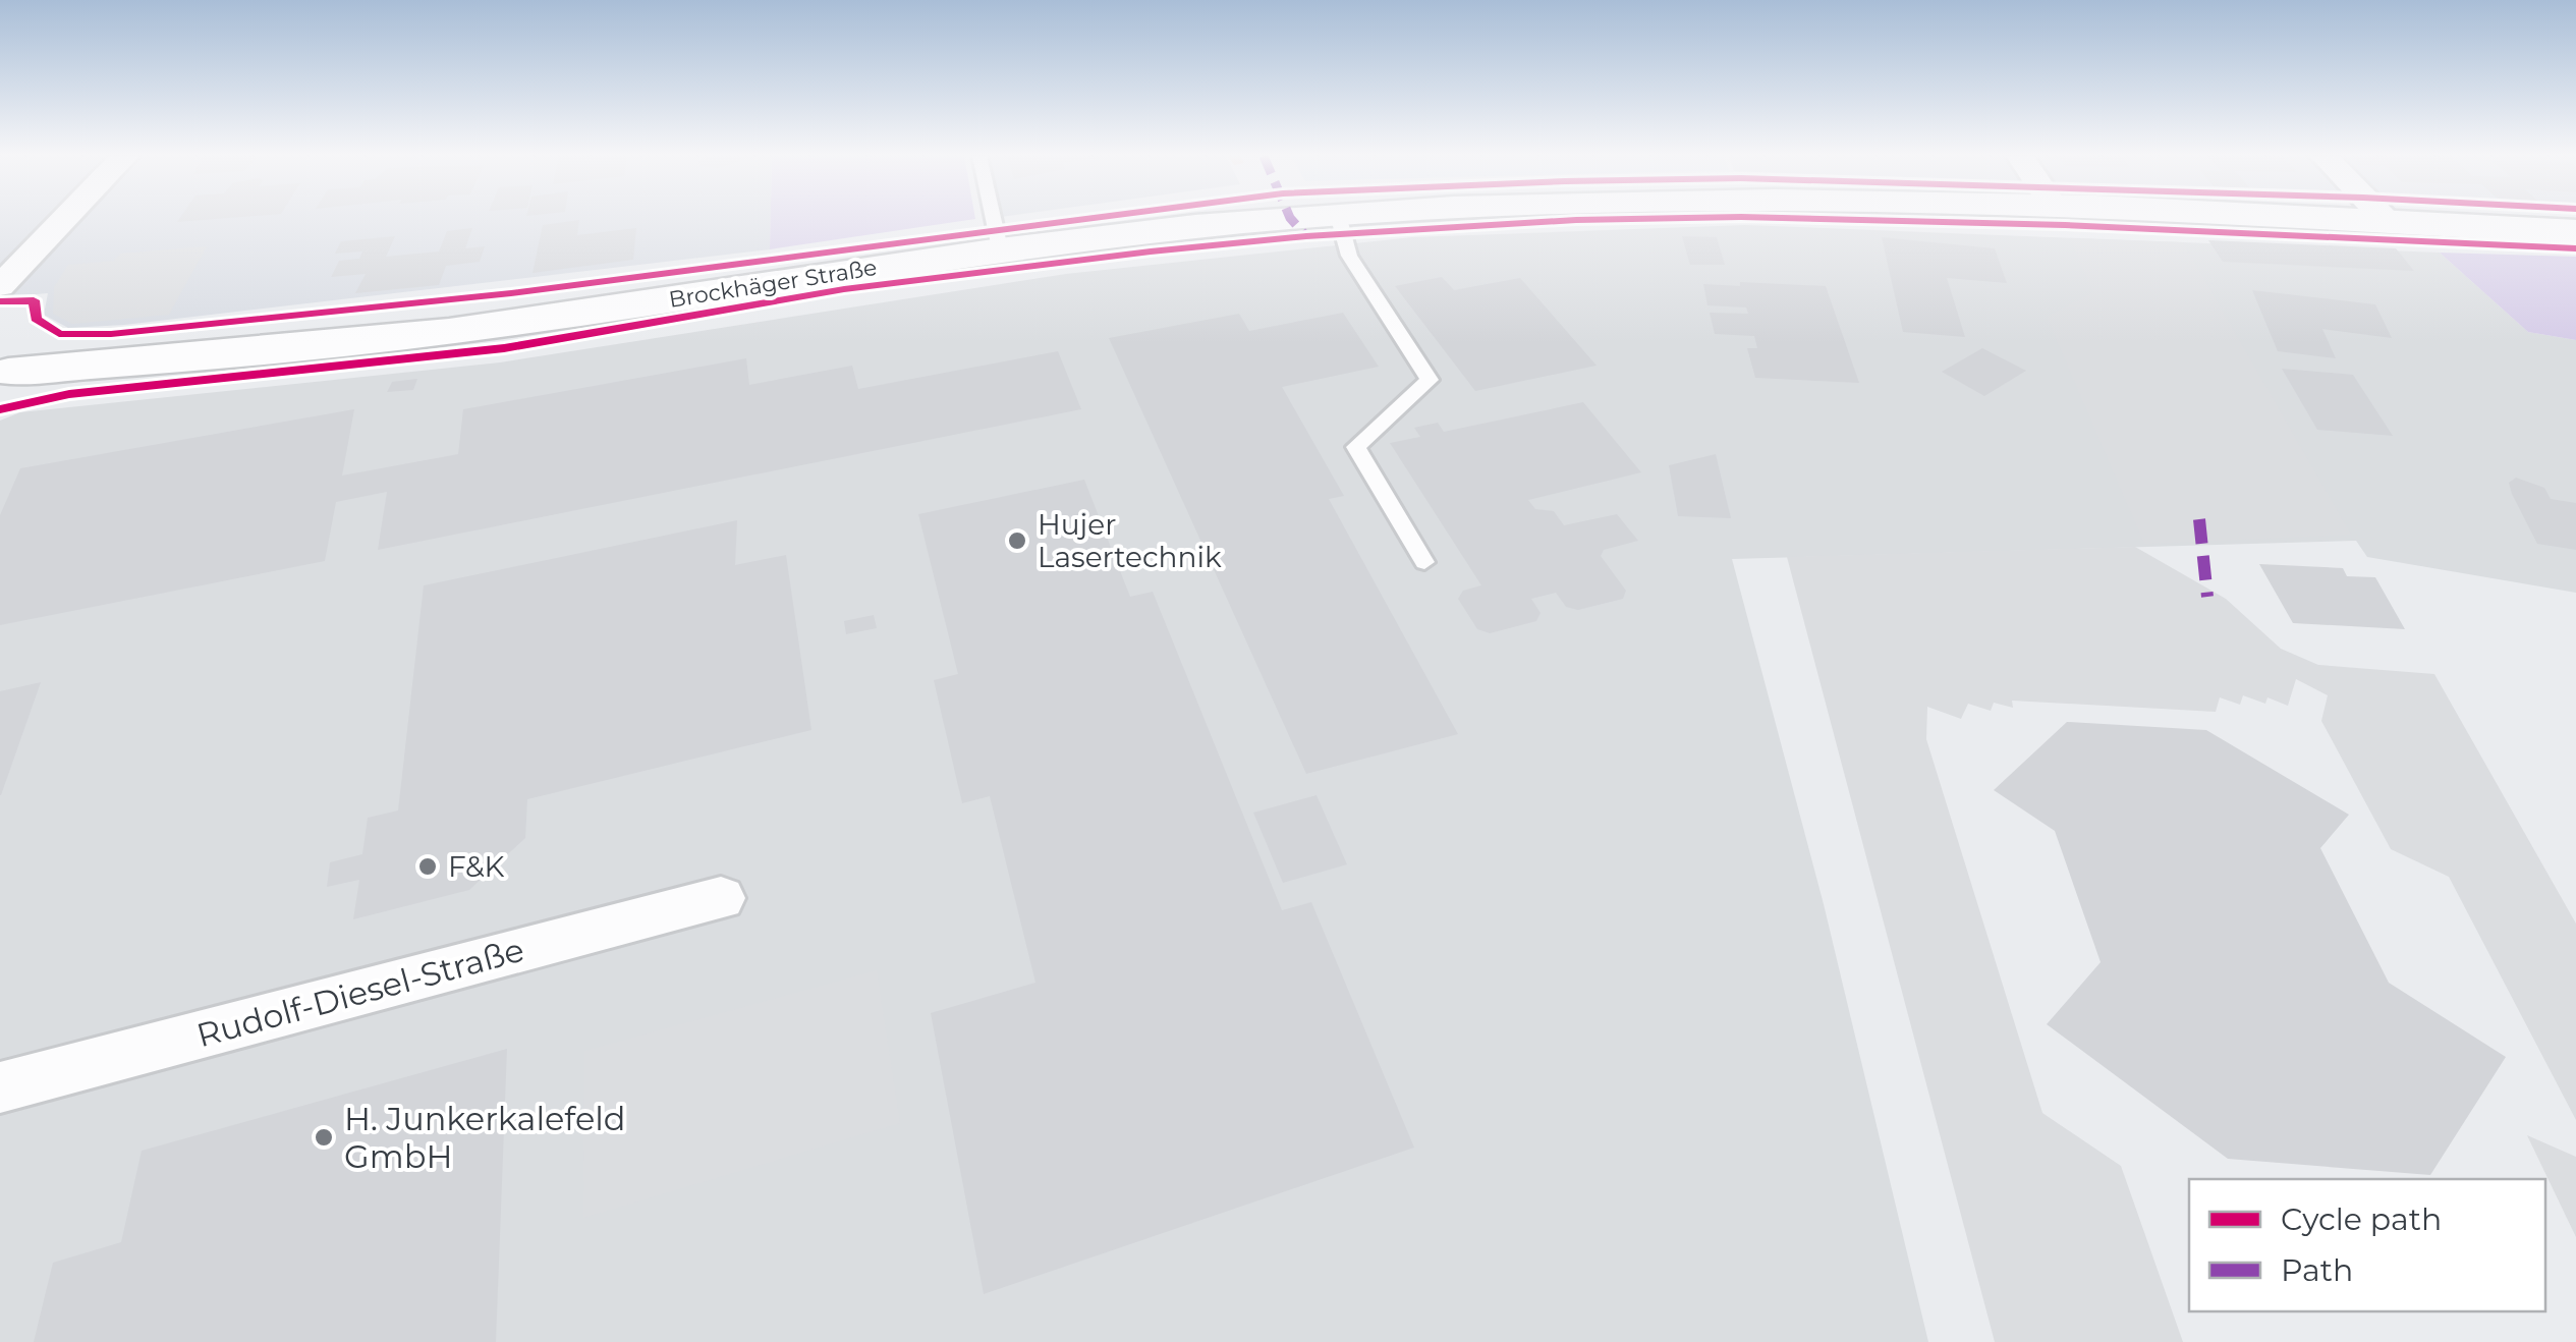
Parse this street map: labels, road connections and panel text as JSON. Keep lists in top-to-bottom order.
{
  "streets": {
    "street": ["Brockhäger Straße", "Rudolf-Diesel-Straße"]
  },
  "places": ["Hujer Lasertechnik", "F&K", "H. Junkerkalefeld GmbH"],
  "legend": ["Cycle path", "Path"]
}
